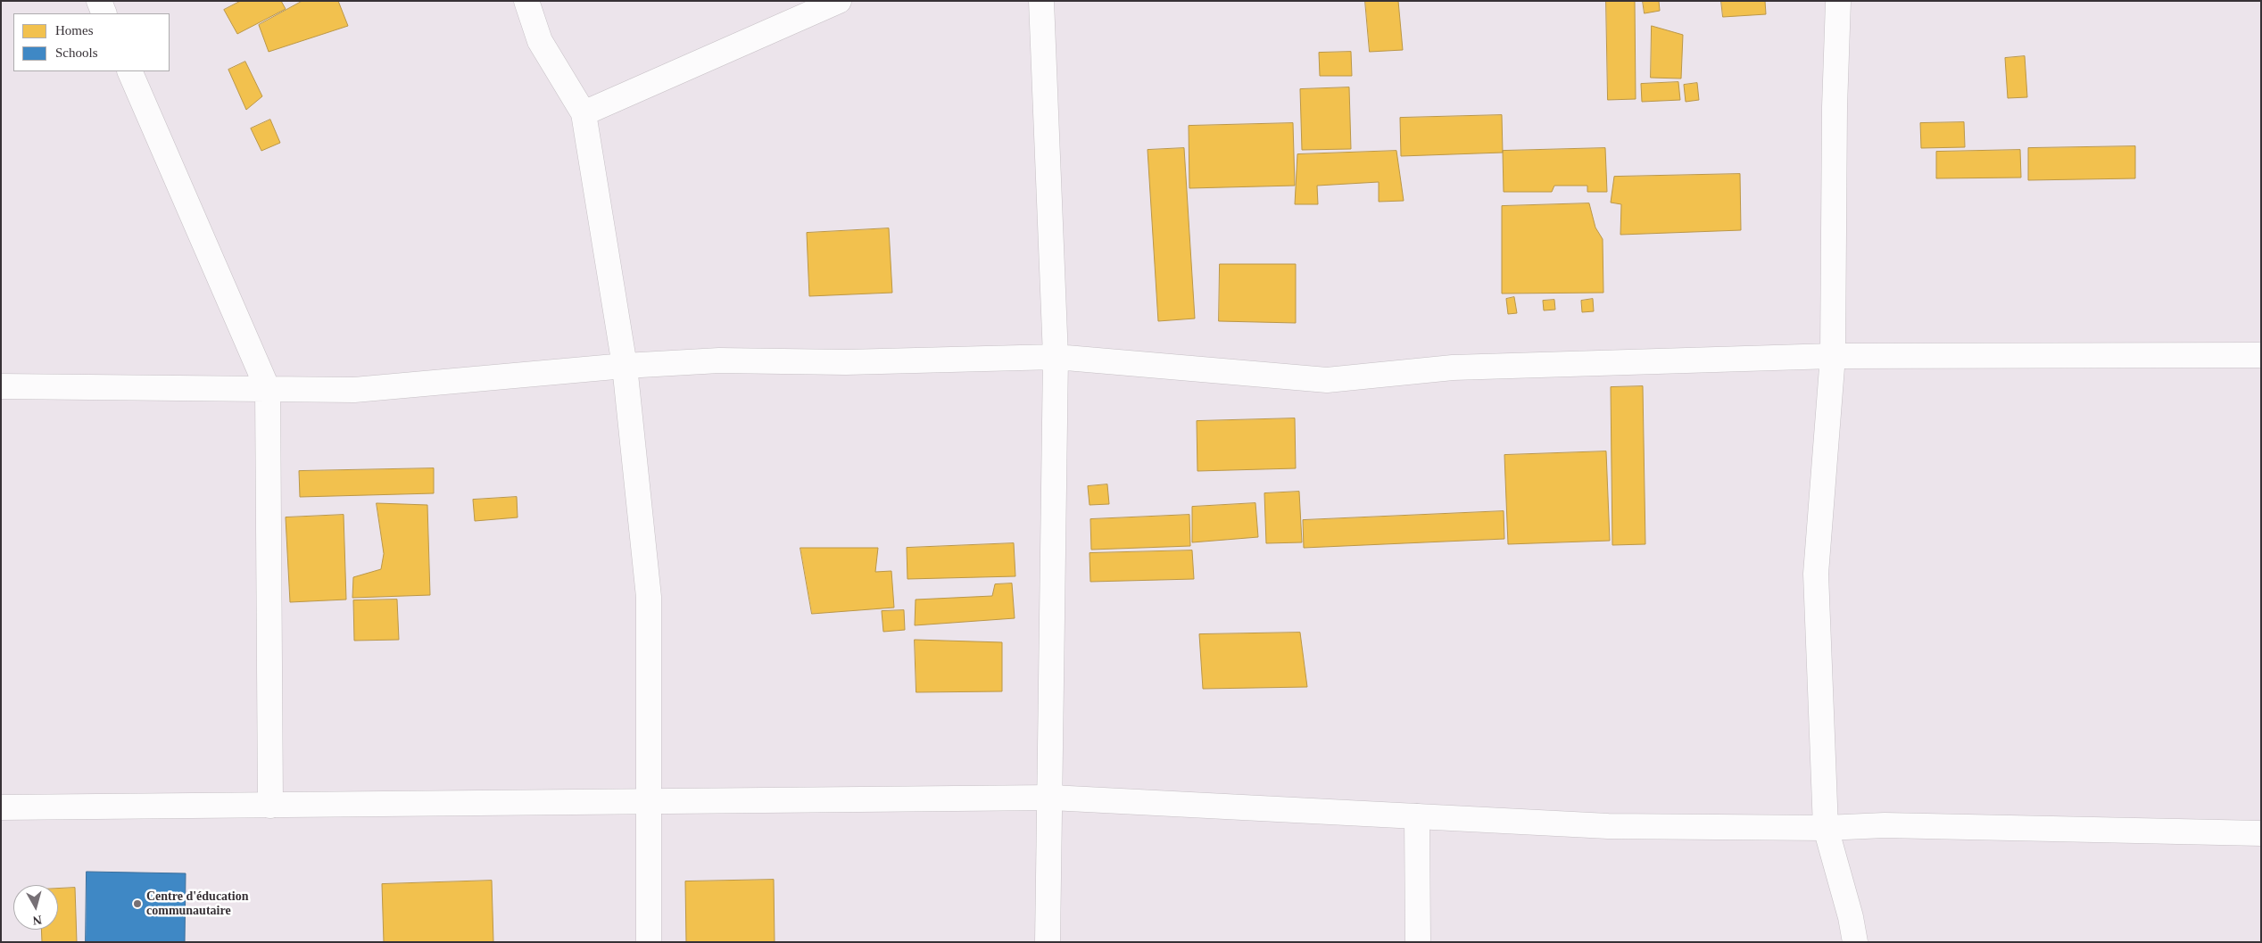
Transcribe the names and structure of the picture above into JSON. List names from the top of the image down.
{
  "places": ["Centre d'éducation communautaire"],
  "legend": ["Homes", "Schools"],
  "north": "bottom"
}
